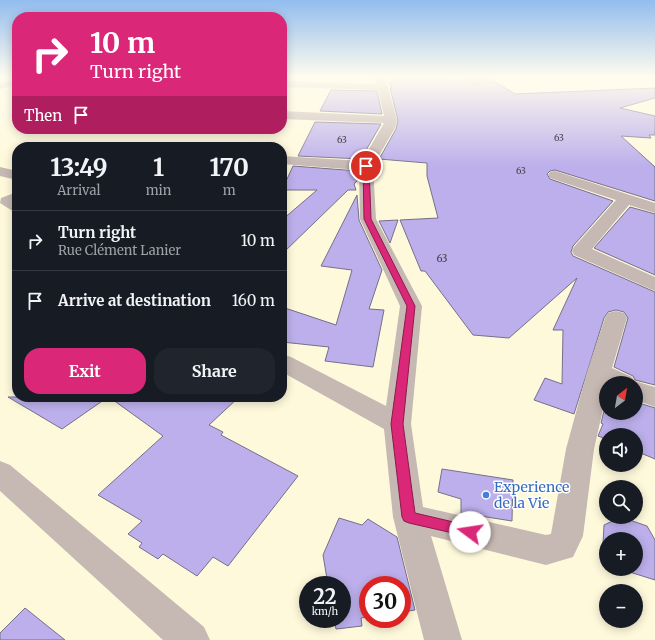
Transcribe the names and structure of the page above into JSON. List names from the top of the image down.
{
  "places": ["Experience de la Vie"],
  "house_numbers": [
    "63",
    "63",
    "63",
    "63"
  ],
  "north": "top right",
  "page": {
    "turn": ["10 m", "Turn right"],
    "then": "Then",
    "eta": [
      "13:49",
      "Arrival",
      "1",
      "min",
      "170",
      "m"
    ],
    "list": [
      {
        "name": "Turn right",
        "note": "Rue Clément Lanier",
        "value": "10 m"
      },
      {
        "name": "Arrive at destination",
        "value": "160 m"
      }
    ],
    "buttons": ["Exit", "Share"],
    "map_buttons": ["+", "−"],
    "speed": "22 km/h",
    "limit": "30"
  }
}
